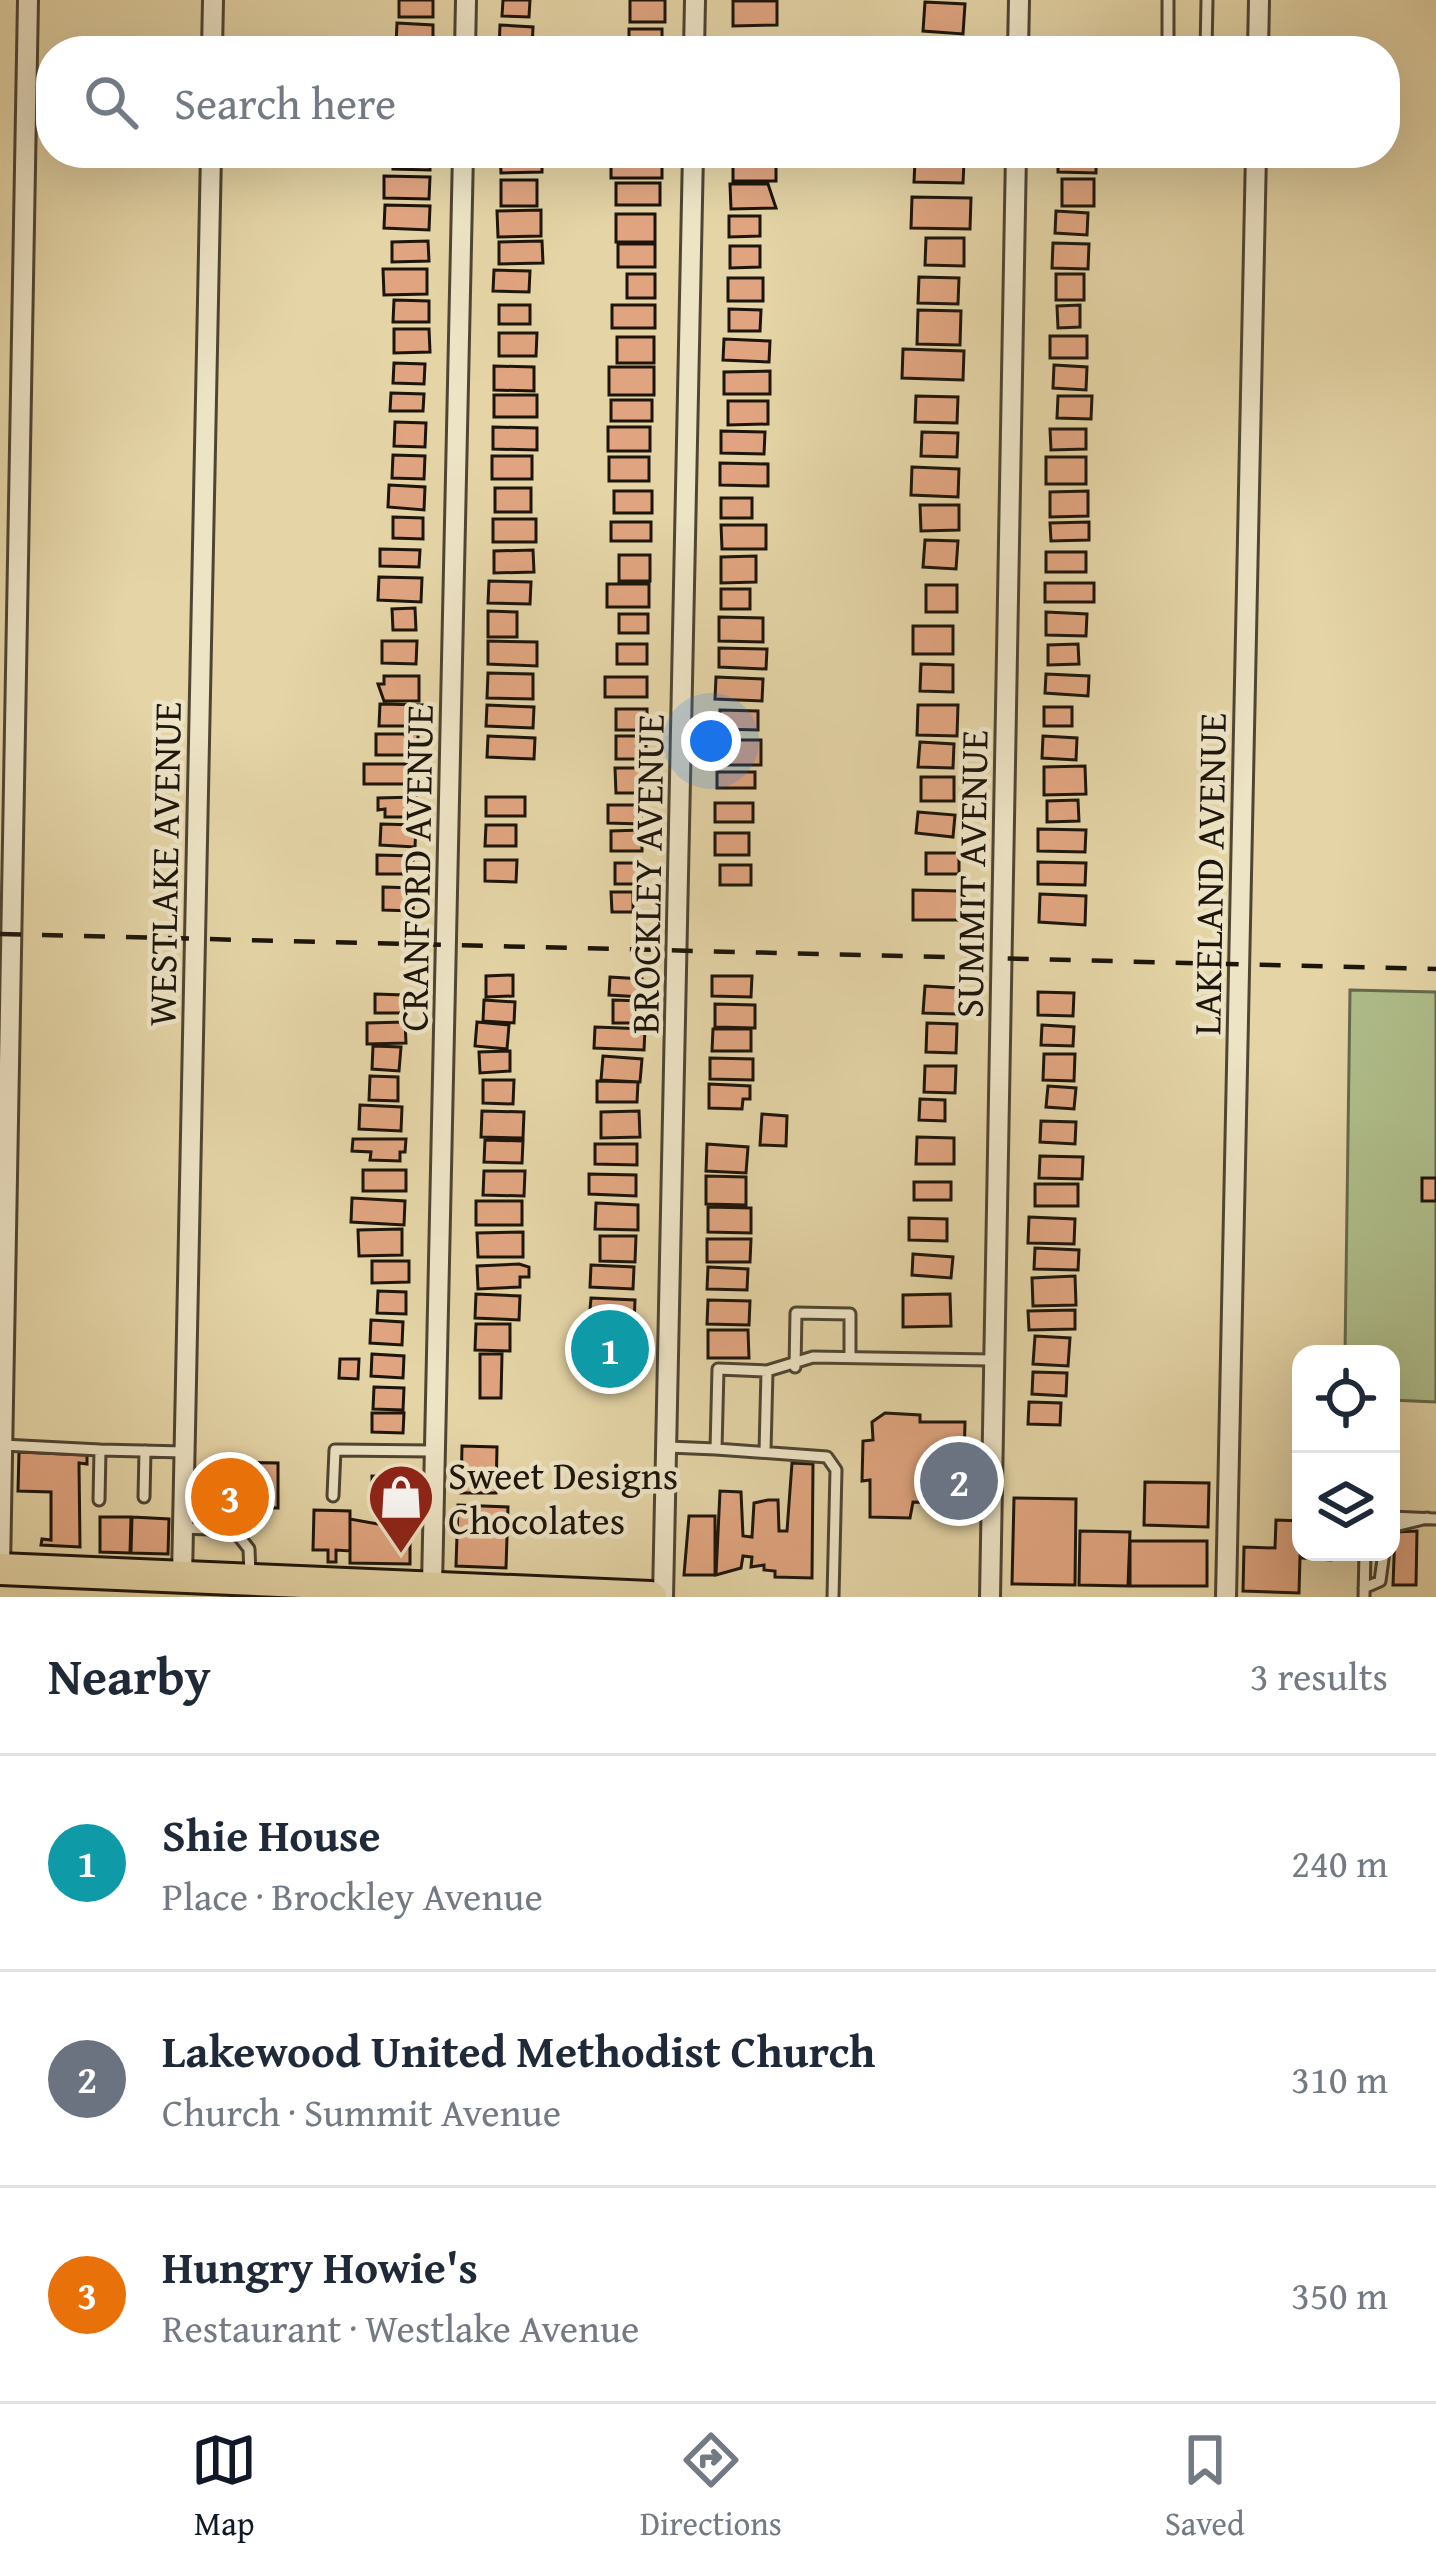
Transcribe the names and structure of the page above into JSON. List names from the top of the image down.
{
  "streets": {
    "street": [
      "WESTLAKE AVENUE",
      "CRANFORD AVENUE",
      "BROCKLEY AVENUE",
      "SUMMIT AVENUE",
      "LAKELAND AVENUE"
    ]
  },
  "places": {
    "shop": ["Sweet Designs Chocolates"]
  },
  "page": {
    "search": "Search here",
    "pins": ["1", "2", "3"],
    "heading": ["Nearby", "3 results"],
    "list": [
      {
        "mark": "1",
        "name": "Shie House",
        "note": "Place · Brockley Avenue",
        "value": "240 m"
      },
      {
        "mark": "2",
        "name": "Lakewood United Methodist Church",
        "note": "Church · Summit Avenue",
        "value": "310 m"
      },
      {
        "mark": "3",
        "name": "Hungry Howie's",
        "note": "Restaurant · Westlake Avenue",
        "value": "350 m"
      }
    ],
    "nav": ["Map", "Directions", "Saved"]
  }
}
